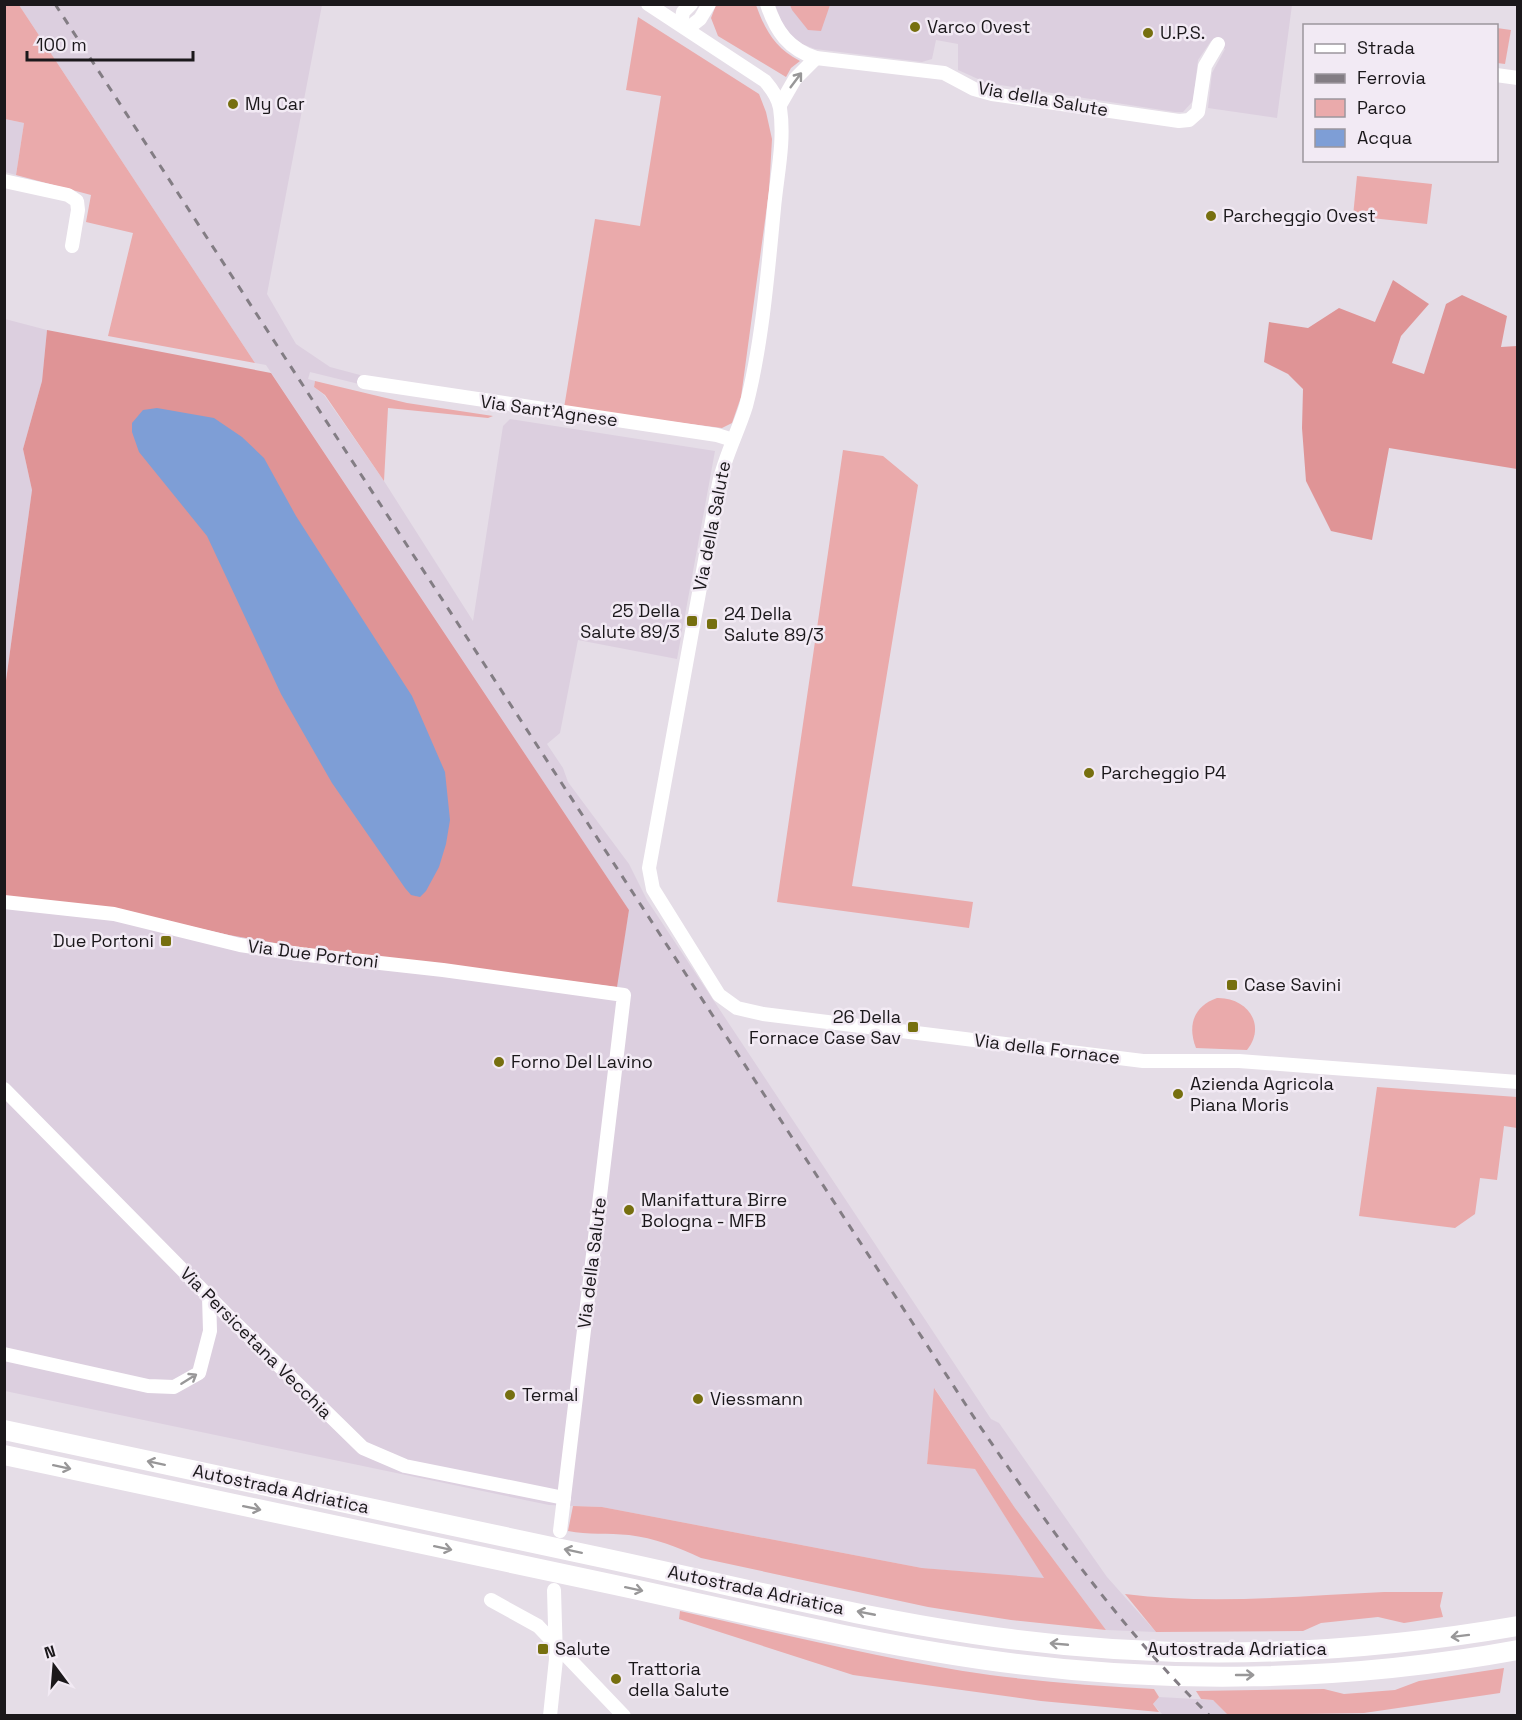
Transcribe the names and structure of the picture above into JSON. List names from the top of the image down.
{
  "streets": {
    "highway": ["Autostrada Adriatica"],
    "street": [
      "Via della Salute",
      "Via Sant'Agnese",
      "Via Due Portoni",
      "Via della Fornace",
      "Via Persicetana Vecchia"
    ]
  },
  "crossings": [
    ["Via della Salute", "Via Sant'Agnese"],
    ["Via della Salute", "Via Due Portoni"],
    ["Via della Salute", "Via della Fornace"],
    ["Via della Salute", "Via Persicetana Vecchia"]
  ],
  "places": {
    "other": [
      "Varco Ovest",
      "U.P.S.",
      "My Car",
      "Parcheggio Ovest",
      "Parcheggio P4",
      "Forno Del Lavino",
      "Azienda Agricola Piana Moris",
      "Manifattura Birre Bologna - MFB",
      "Termal",
      "Viessmann",
      "Trattoria della Salute"
    ],
    "transit": [
      "25 Della Salute 89/3",
      "24 Della Salute 89/3",
      "Due Portoni",
      "Case Savini",
      "26 Della Fornace Case Sav",
      "Salute"
    ]
  },
  "legend": [
    "Strada",
    "Ferrovia",
    "Parco",
    "Acqua"
  ],
  "scale_bar": "100 m",
  "north": "top"
}
